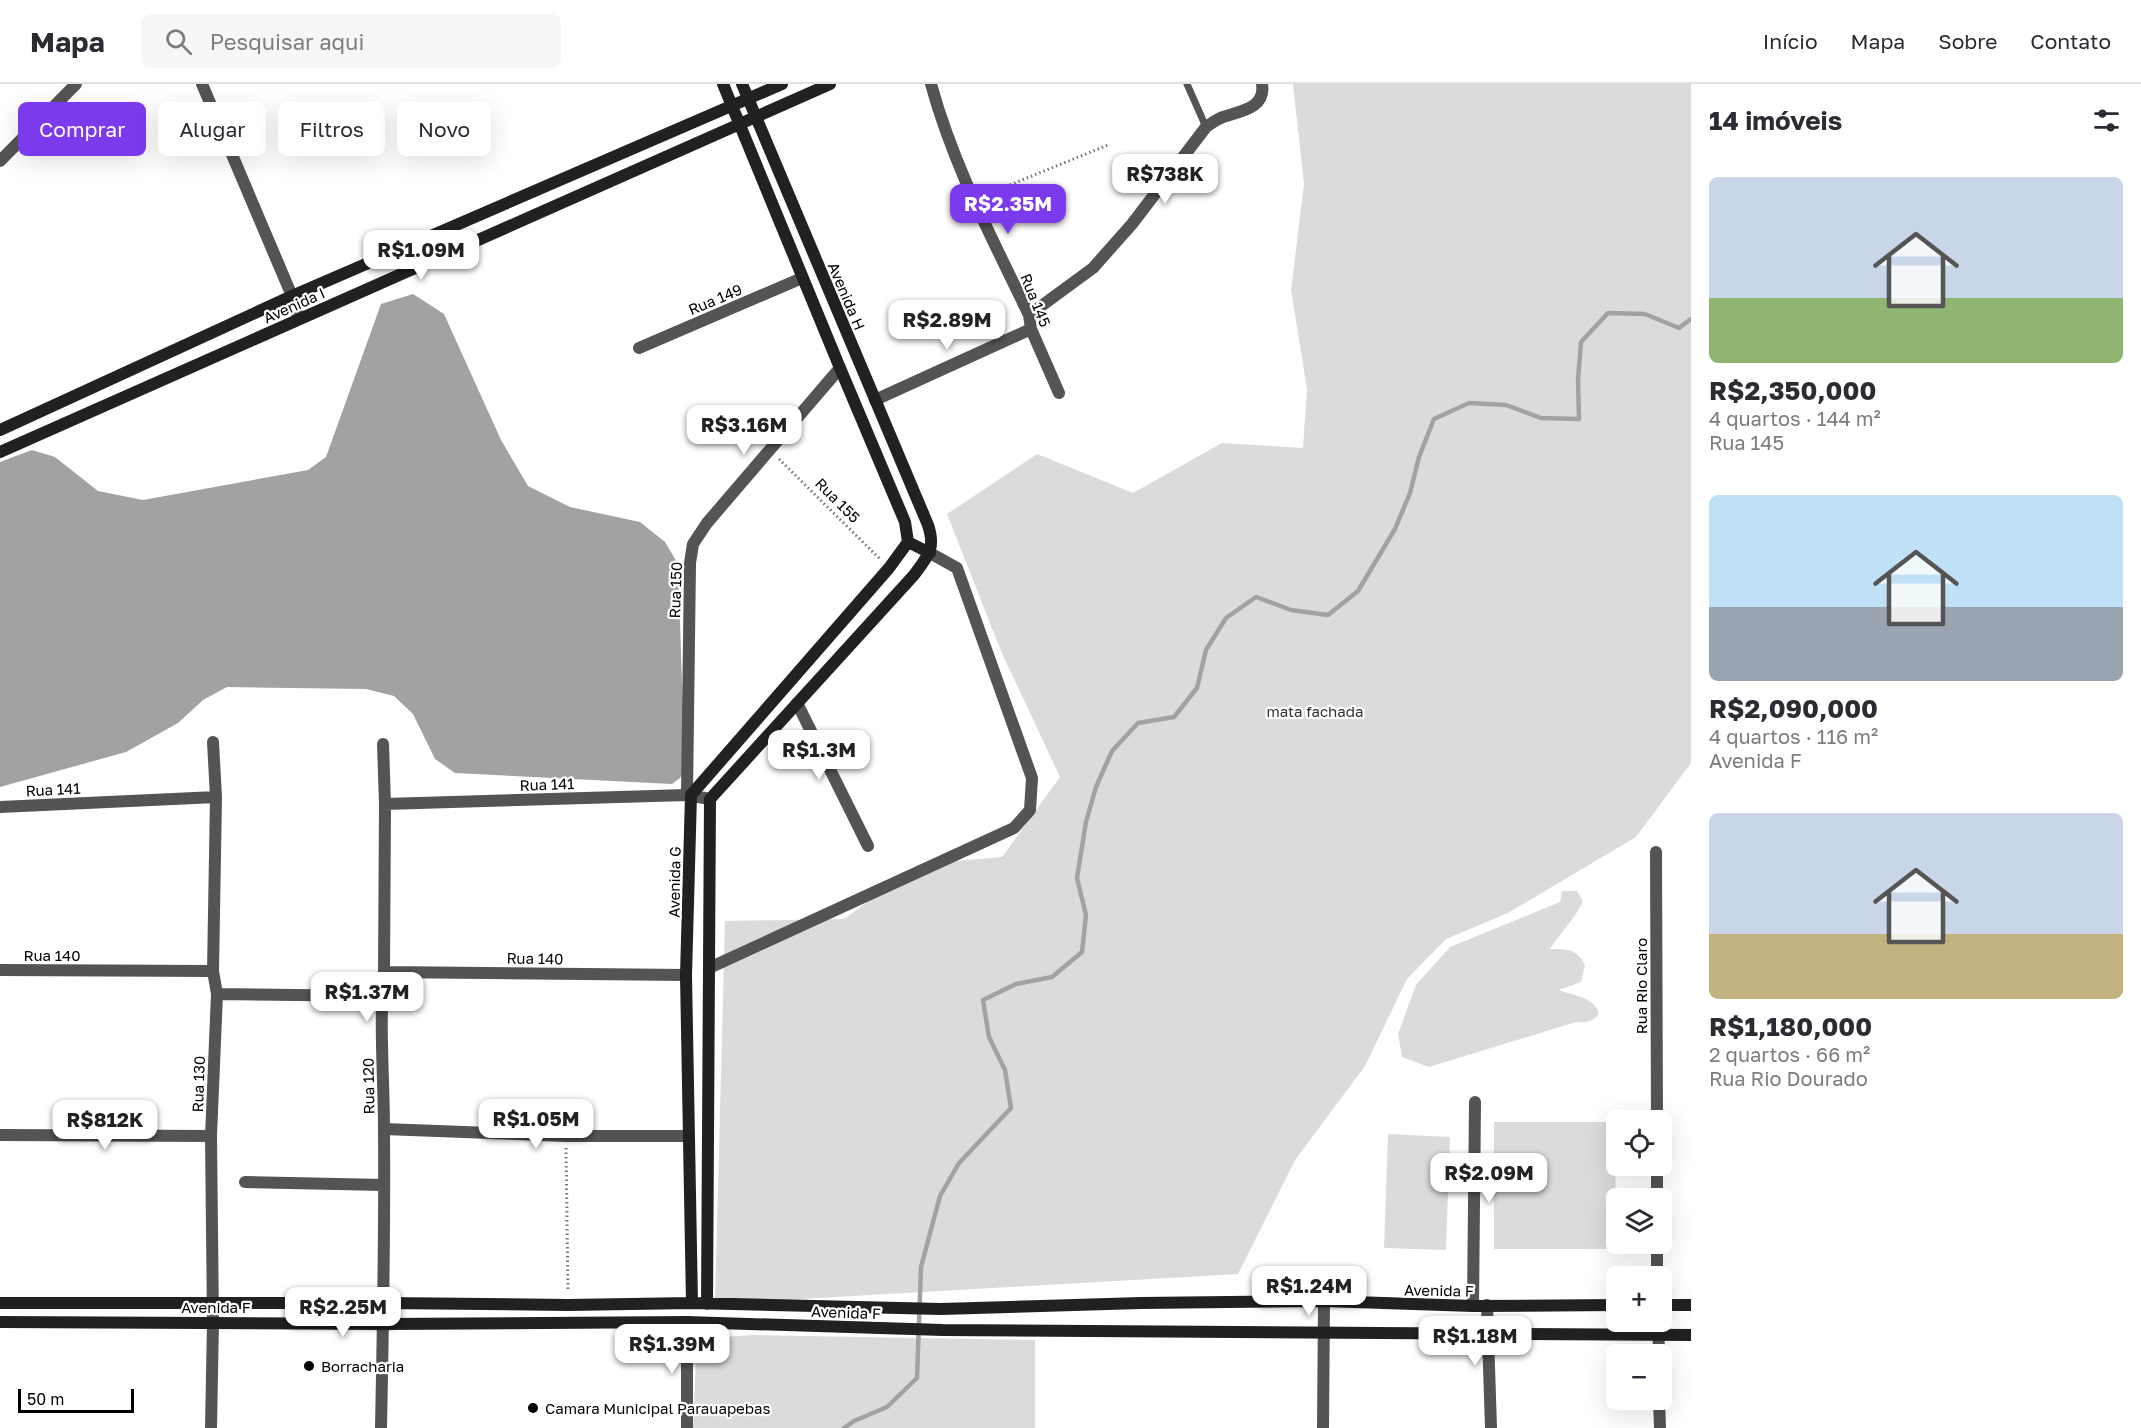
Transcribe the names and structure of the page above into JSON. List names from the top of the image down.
{
  "streets": {
    "street": [
      "Avenida H",
      "Rua 149",
      "Rua 145",
      "Avenida I",
      "Rua 150",
      "Rua 141",
      "Avenida G",
      "Rua 140",
      "Rua Rio Claro",
      "Rua 130",
      "Rua 120",
      "Avenida F"
    ],
    "path": ["Rua 155"]
  },
  "crossings": [
    ["Avenida H", "Avenida I"],
    ["Rua 155", "Rua 150"],
    ["Rua 150", "Rua 141"],
    ["Rua 150", "Avenida G"],
    ["Rua 141", "Avenida G"],
    ["Rua 141", "Rua 130"],
    ["Rua 141", "Rua 120"],
    ["Avenida G", "Rua 140"],
    ["Avenida G", "Avenida F"],
    ["Rua 140", "Rua 130"],
    ["Rua 140", "Rua 120"],
    ["Rua 130", "Avenida F"],
    ["Rua 120", "Avenida F"]
  ],
  "parks": ["mata fachada"],
  "places": ["Borracharia", "Camara Municipal Parauapebas"],
  "scale_bar": "50 m",
  "page": {
    "header": "Mapa",
    "search": "Pesquisar aqui",
    "nav": [
      "Início",
      "Mapa",
      "Sobre",
      "Contato"
    ],
    "heading": "14 imóveis",
    "chip": [
      "Comprar",
      "Alugar",
      "Filtros",
      "Novo"
    ],
    "price": [
      "R$738K",
      "R$2.35M",
      "R$1.09M",
      "R$2.89M",
      "R$3.16M",
      "R$1.3M",
      "R$1.37M",
      "R$1.05M",
      "R$812K",
      "R$2.09M",
      "R$1.24M",
      "R$2.25M",
      "R$1.18M",
      "R$1.39M"
    ],
    "list": [
      {
        "name": "R$2,350,000",
        "note": "4 quartos · 144 m² · Rua 145"
      },
      {
        "name": "R$2,090,000",
        "note": "4 quartos · 116 m² · Avenida F"
      },
      {
        "name": "R$1,180,000",
        "note": "2 quartos · 66 m² · Rua Rio Dourado"
      }
    ],
    "map_buttons": ["+", "−"],
    "scale": "50 m"
  }
}
